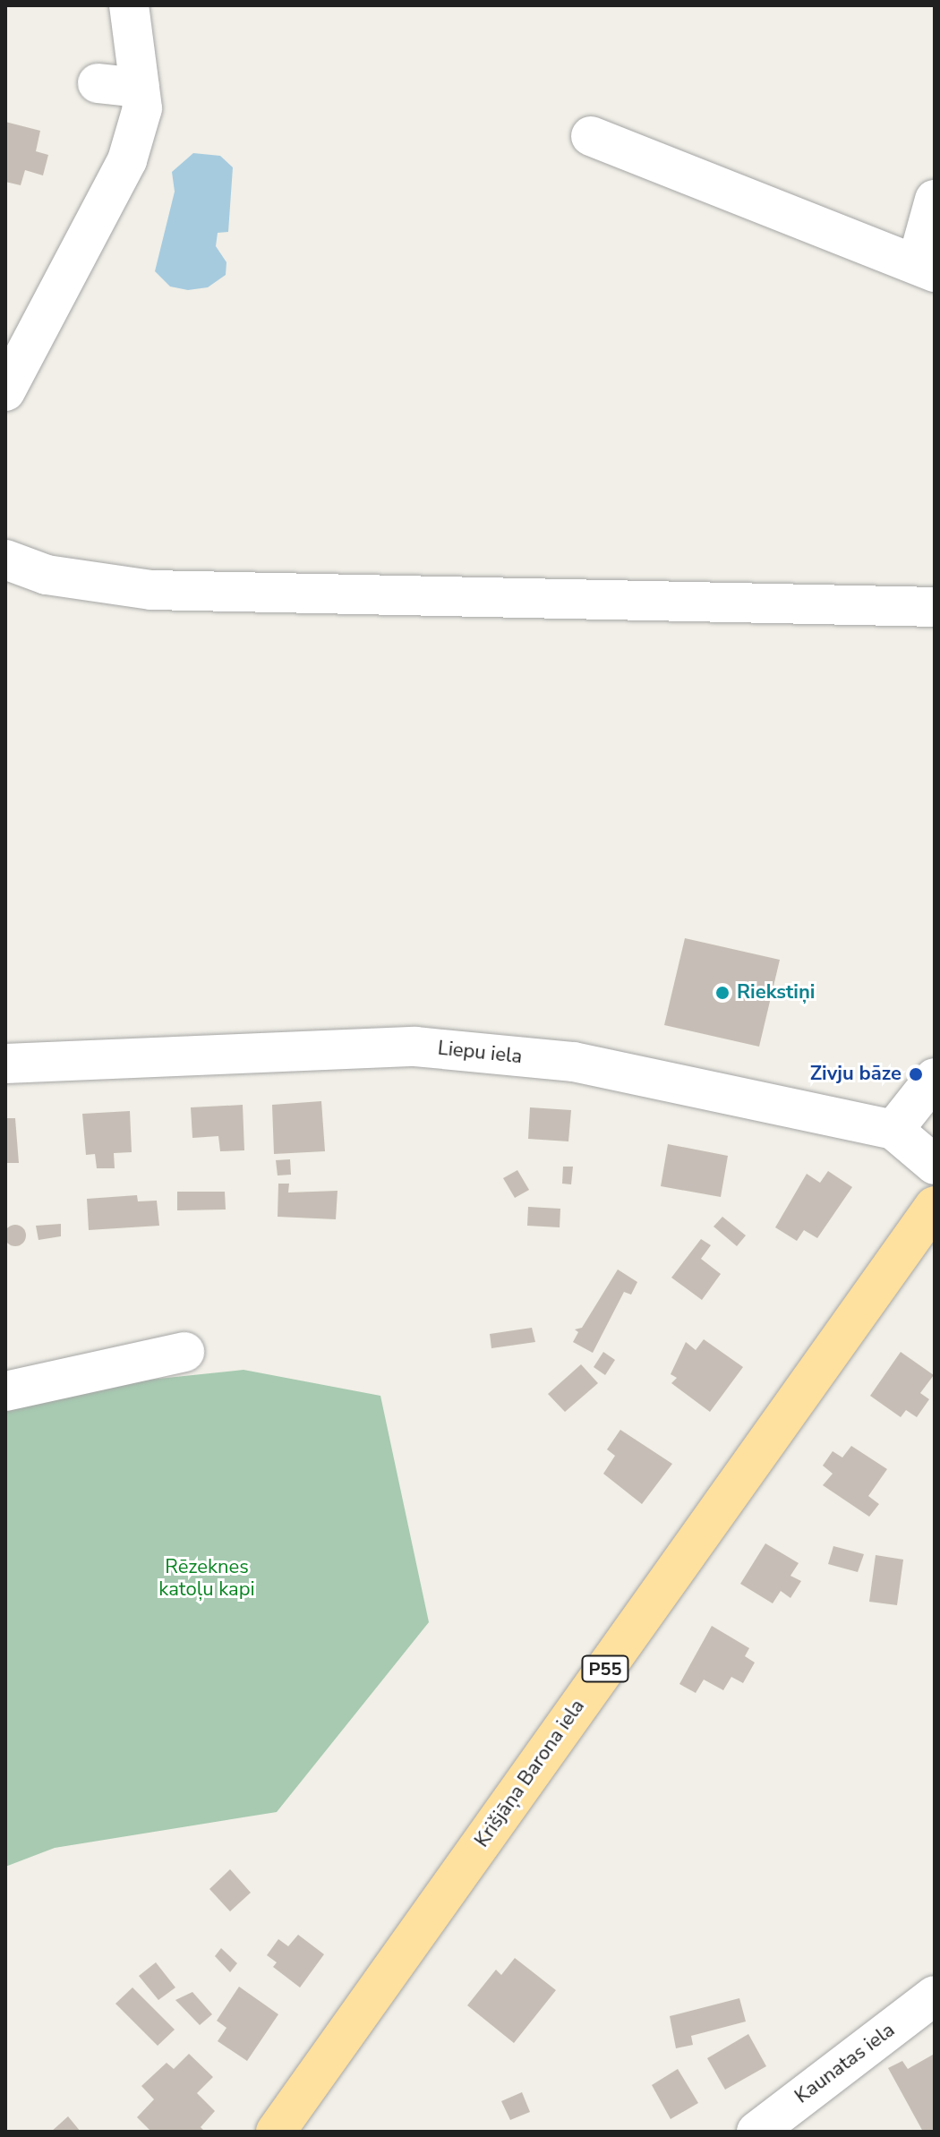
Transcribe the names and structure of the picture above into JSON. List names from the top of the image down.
{
  "streets": {
    "main road": ["P55", "Krišjāņa Barona iela"],
    "street": ["Liepu iela", "Kaunatas iela"]
  },
  "parks": ["Rēzeknes katoļu kapi"],
  "places": ["Riekstiņi", "Zivju bāze"]
}
